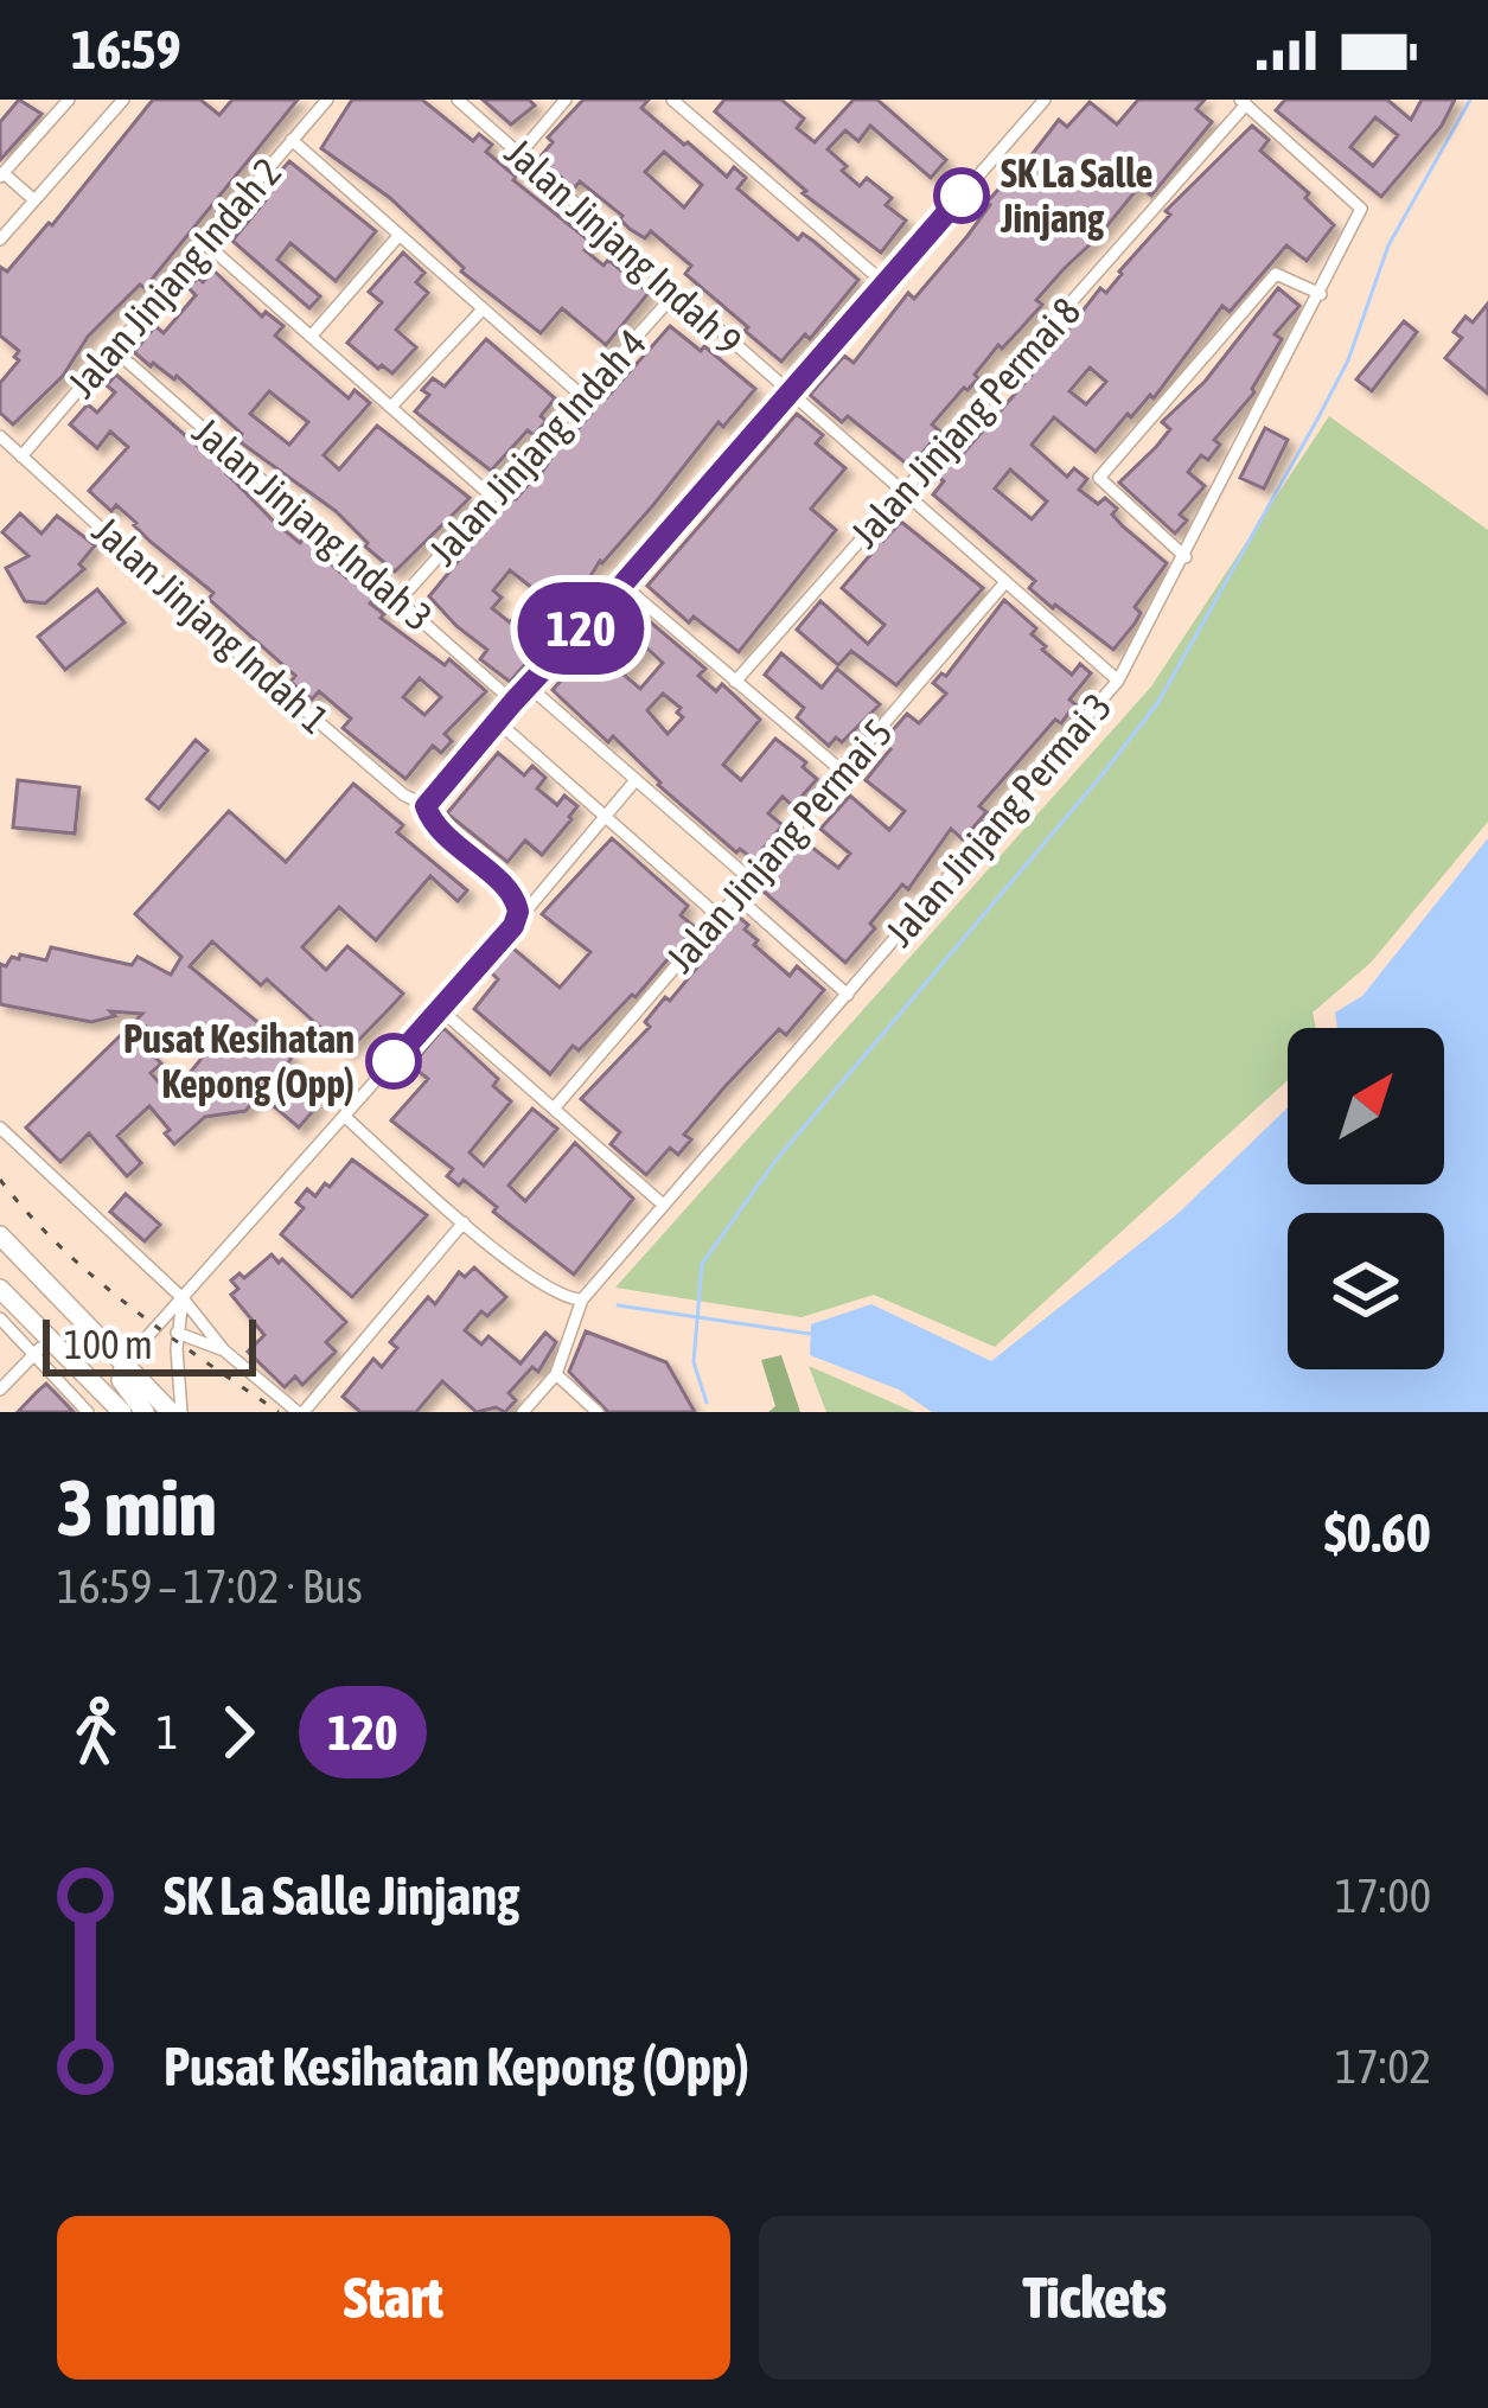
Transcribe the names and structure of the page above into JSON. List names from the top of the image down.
{
  "streets": {
    "street": [
      "Jalan Jinjang Indah 9",
      "Jalan Jinjang Indah 2",
      "Jalan Jinjang Permai 8",
      "Jalan Jinjang Indah 4",
      "Jalan Jinjang Indah 3",
      "Jalan Jinjang Indah 1",
      "Jalan Jinjang Permai 3",
      "Jalan Jinjang Permai 5"
    ]
  },
  "crossings": [
    ["Jalan Jinjang Indah 9", "Jalan Jinjang Permai 8"],
    ["Jalan Jinjang Indah 9", "Jalan Jinjang Indah 4"],
    ["Jalan Jinjang Indah 9", "Jalan Jinjang Permai 3"],
    ["Jalan Jinjang Indah 9", "Jalan Jinjang Permai 5"],
    ["Jalan Jinjang Indah 2", "Jalan Jinjang Indah 3"],
    ["Jalan Jinjang Indah 2", "Jalan Jinjang Indah 1"],
    ["Jalan Jinjang Permai 8", "Jalan Jinjang Permai 3"],
    ["Jalan Jinjang Indah 4", "Jalan Jinjang Indah 3"]
  ],
  "places": ["SK La Salle Jinjang", "Pusat Kesihatan Kepong (Opp)"],
  "lines": ["bus line 120"],
  "scale_bar": "100 m",
  "north": "top right",
  "page": {
    "status": "16:59",
    "on_map": "120",
    "scale": "100 m",
    "heading": ["3 min", "16:59 – 17:02 · Bus", "$0.60"],
    "legs": ["1", "120"],
    "list": [
      {
        "name": "SK La Salle Jinjang",
        "value": "17:00"
      },
      {
        "name": "Pusat Kesihatan Kepong (Opp)",
        "value": "17:02"
      }
    ],
    "buttons": ["Start", "Tickets"]
  }
}
